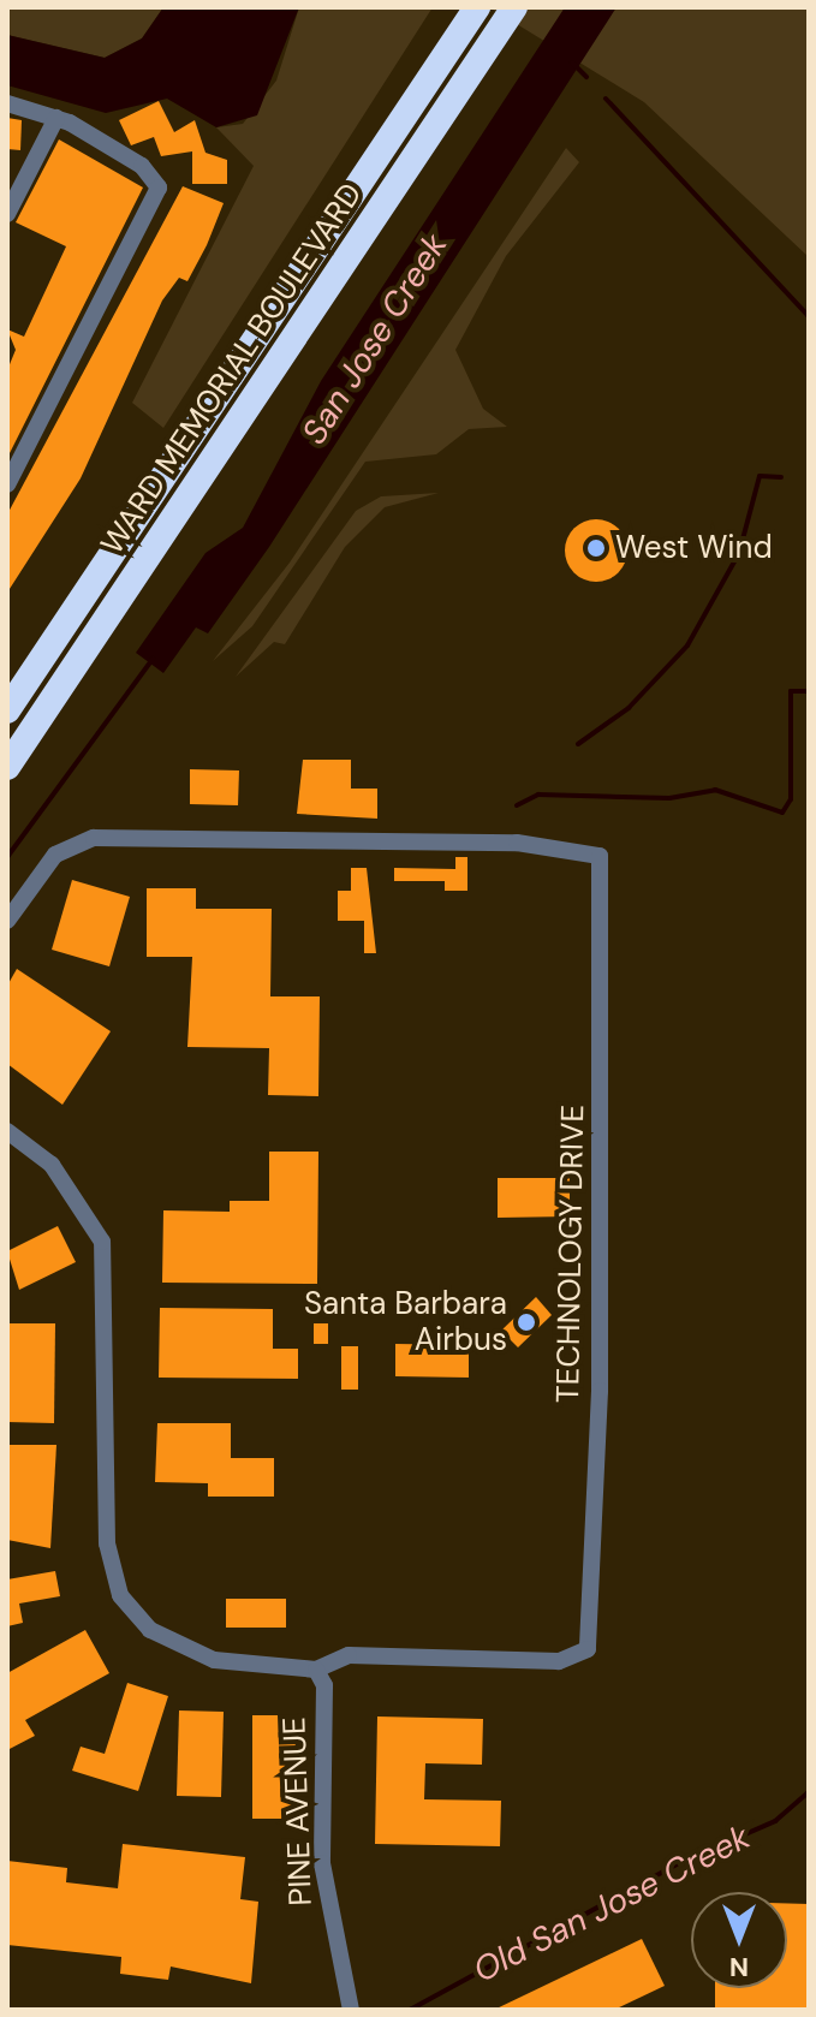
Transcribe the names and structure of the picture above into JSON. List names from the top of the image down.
{
  "streets": {
    "highway": ["WARD MEMORIAL BOULEVARD"],
    "street": ["TECHNOLOGY DRIVE", "PINE AVENUE"]
  },
  "crossings": [
    ["TECHNOLOGY DRIVE", "PINE AVENUE"]
  ],
  "water": ["San Jose Creek", "Old San Jose Creek"],
  "places": ["West Wind", "Santa Barbara Airbus"],
  "north": "bottom"
}
